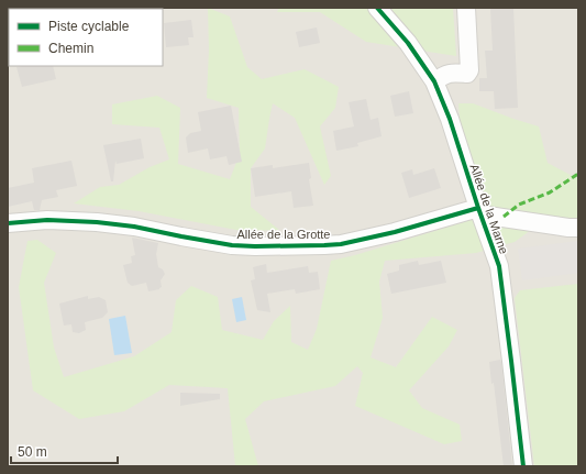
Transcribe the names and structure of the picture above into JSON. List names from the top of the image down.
{
  "streets": {
    "street": ["Allée de la Marne", "Allée de la Grotte"]
  },
  "crossings": [
    ["Allée de la Marne", "Allée de la Grotte"]
  ],
  "legend": ["Piste cyclable", "Chemin"],
  "scale_bar": "50 m"
}
